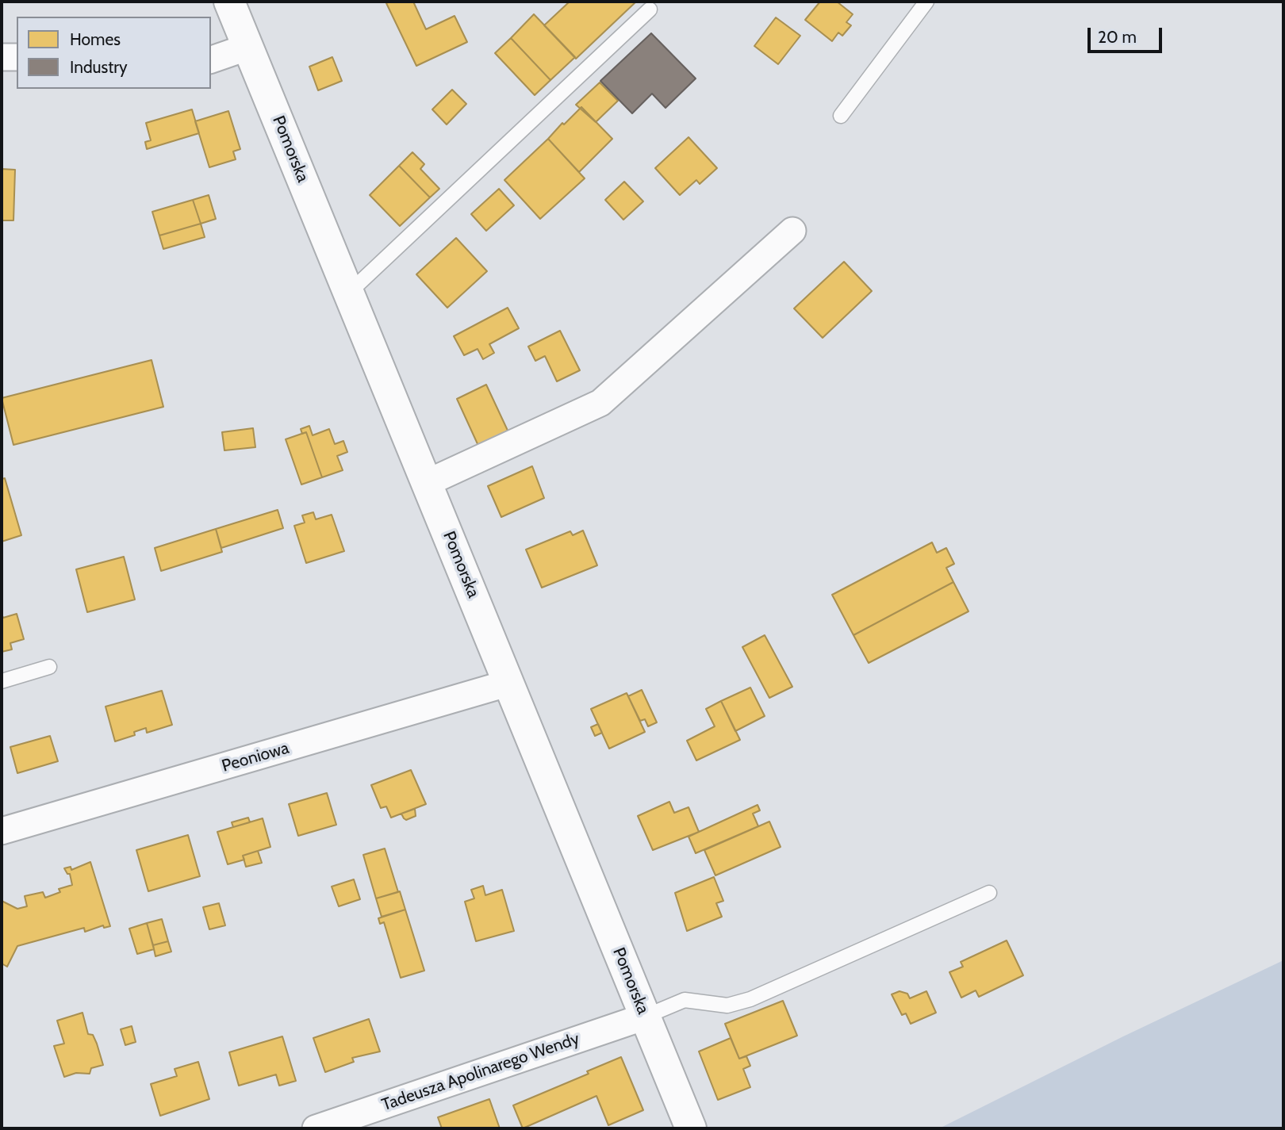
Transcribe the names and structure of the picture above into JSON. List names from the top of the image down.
{
  "streets": {
    "street": ["Pomorska", "Peoniowa", "Tadeusza Apolinarego Wendy"]
  },
  "crossings": [
    ["Pomorska", "Peoniowa"],
    ["Pomorska", "Tadeusza Apolinarego Wendy"]
  ],
  "legend": ["Homes", "Industry"],
  "scale_bar": "20 m"
}
